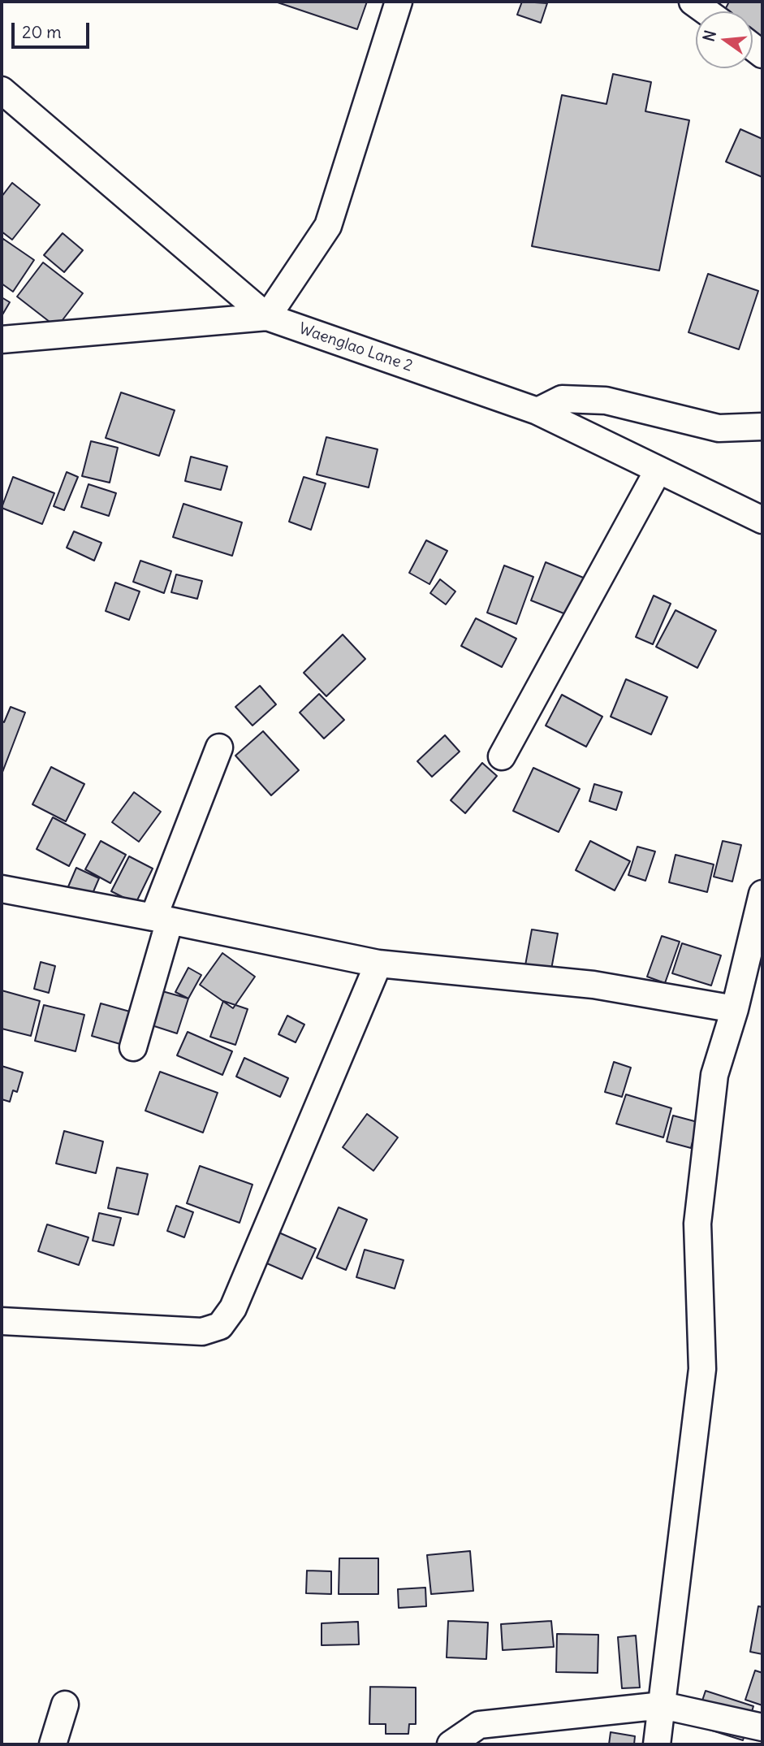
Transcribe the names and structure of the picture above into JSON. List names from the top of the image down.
{
  "streets": {
    "street": ["Waenglao Lane 2"]
  },
  "scale_bar": "20 m",
  "north": "left"
}
